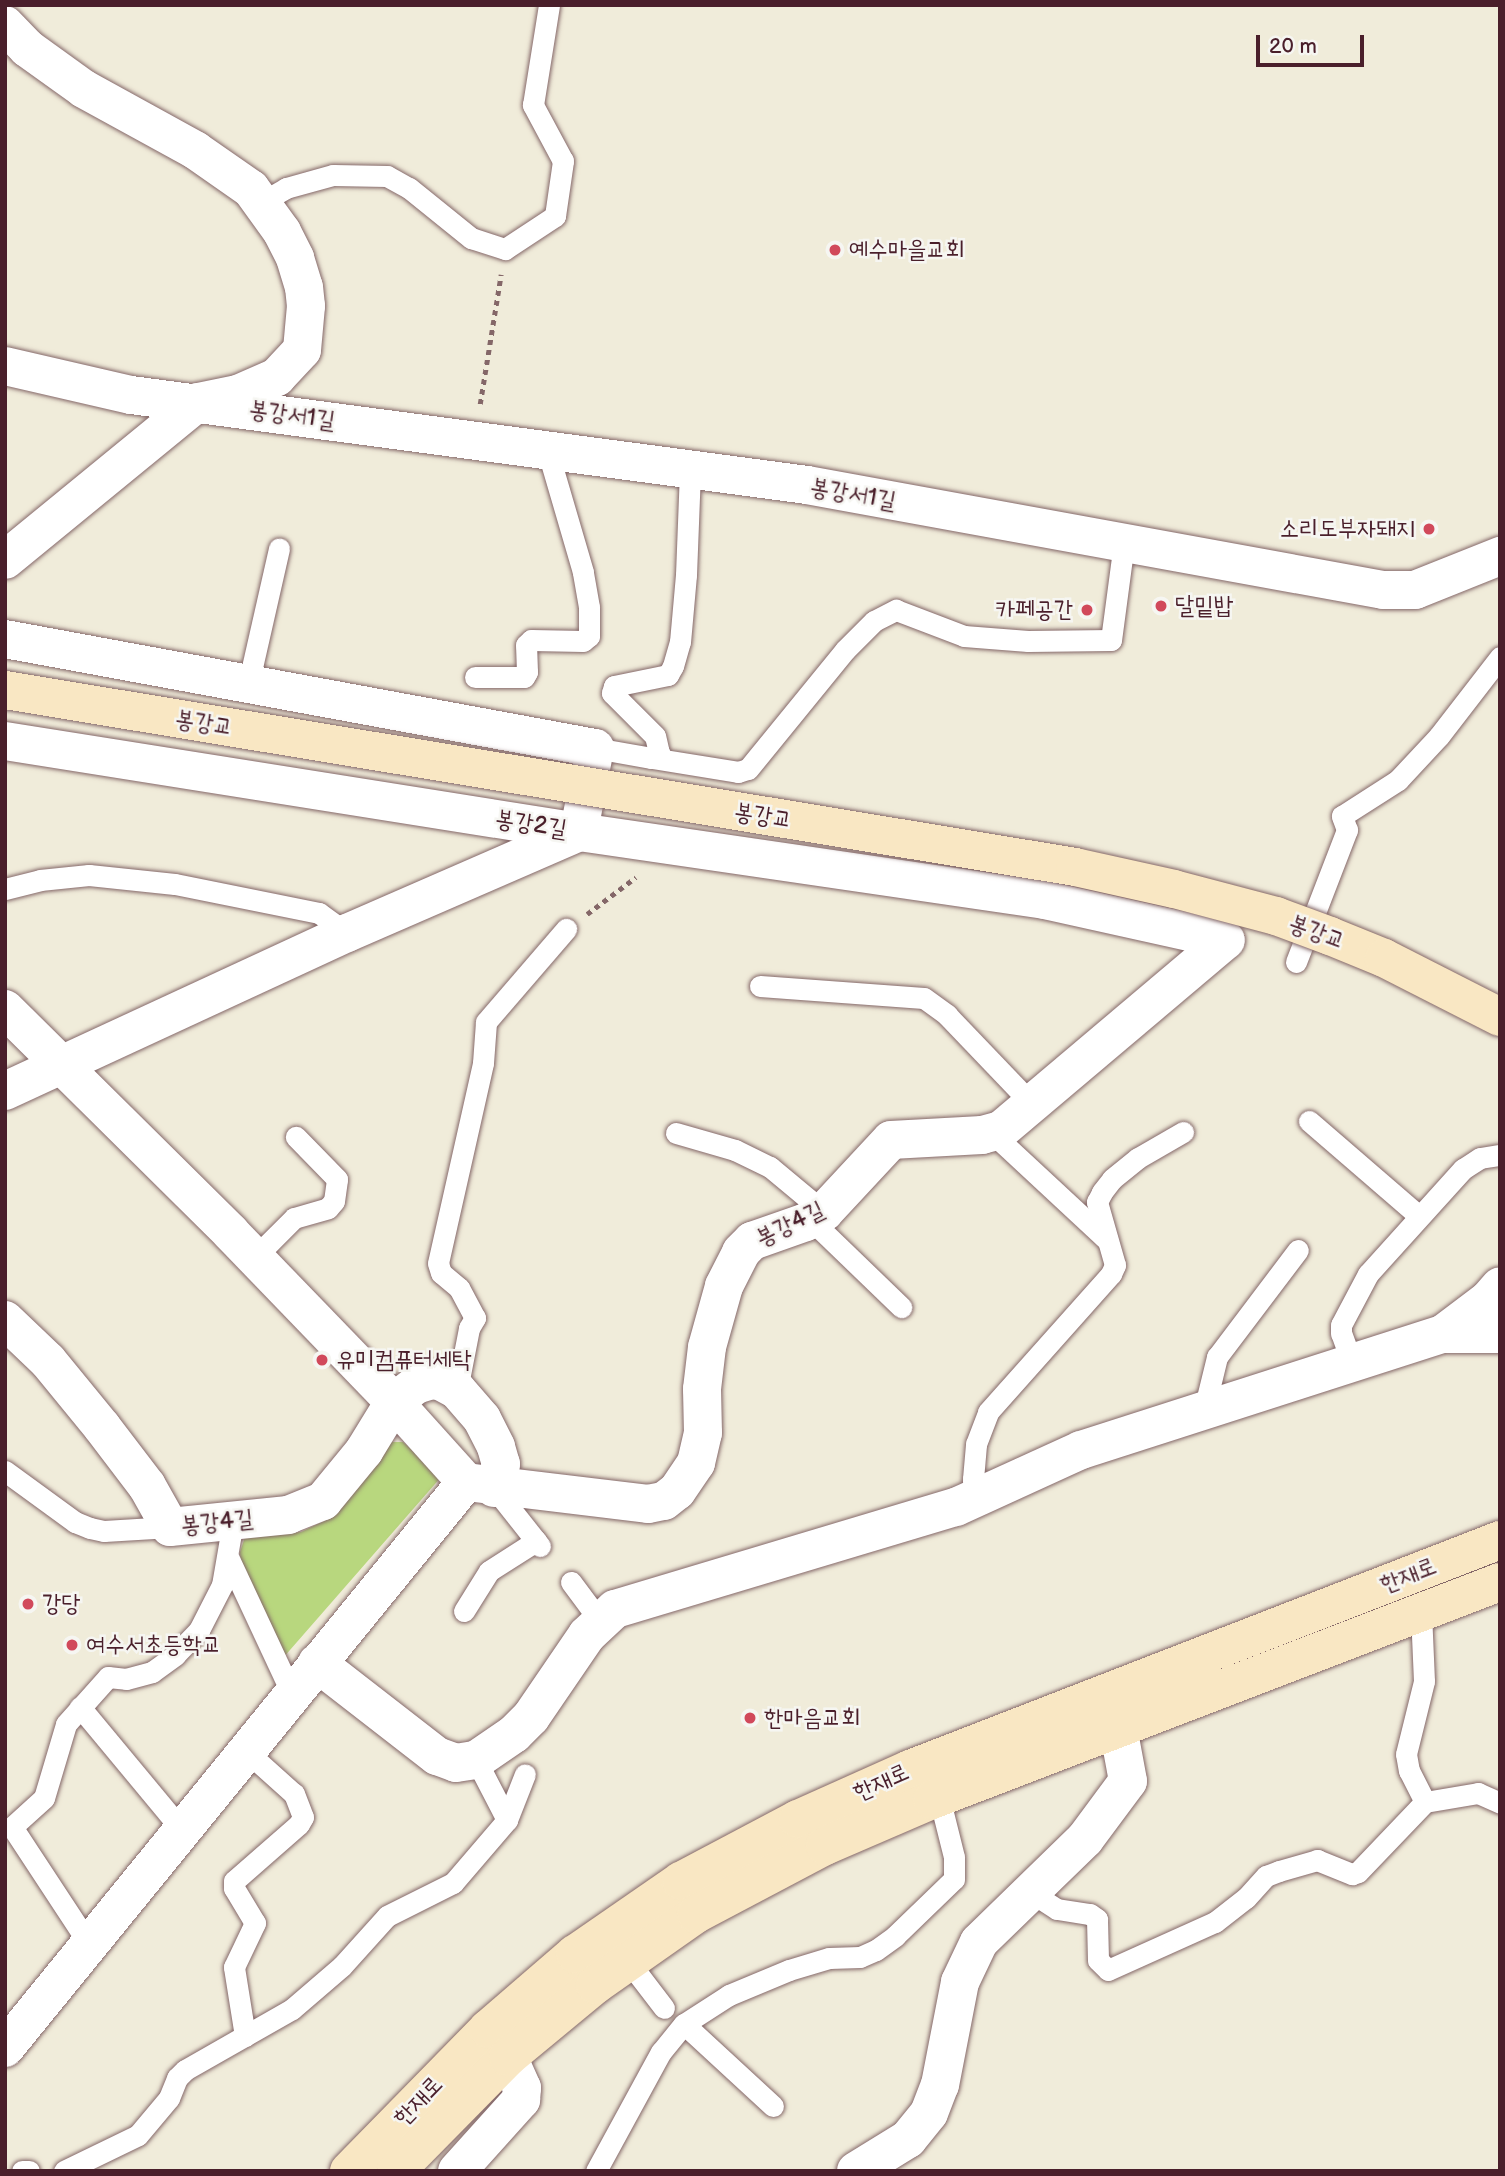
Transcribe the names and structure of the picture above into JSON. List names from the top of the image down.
{
  "streets": {
    "street": [
      "봉강서1길",
      "봉강교",
      "봉강2길",
      "봉강4길",
      "한재로"
    ]
  },
  "places": [
    "예수마을교회",
    "소리도부자돼지",
    "달밑밥",
    "카페공간",
    "유미컴퓨터세탁",
    "강당",
    "여수서초등학교",
    "한마음교회"
  ],
  "scale_bar": "20 m"
}
